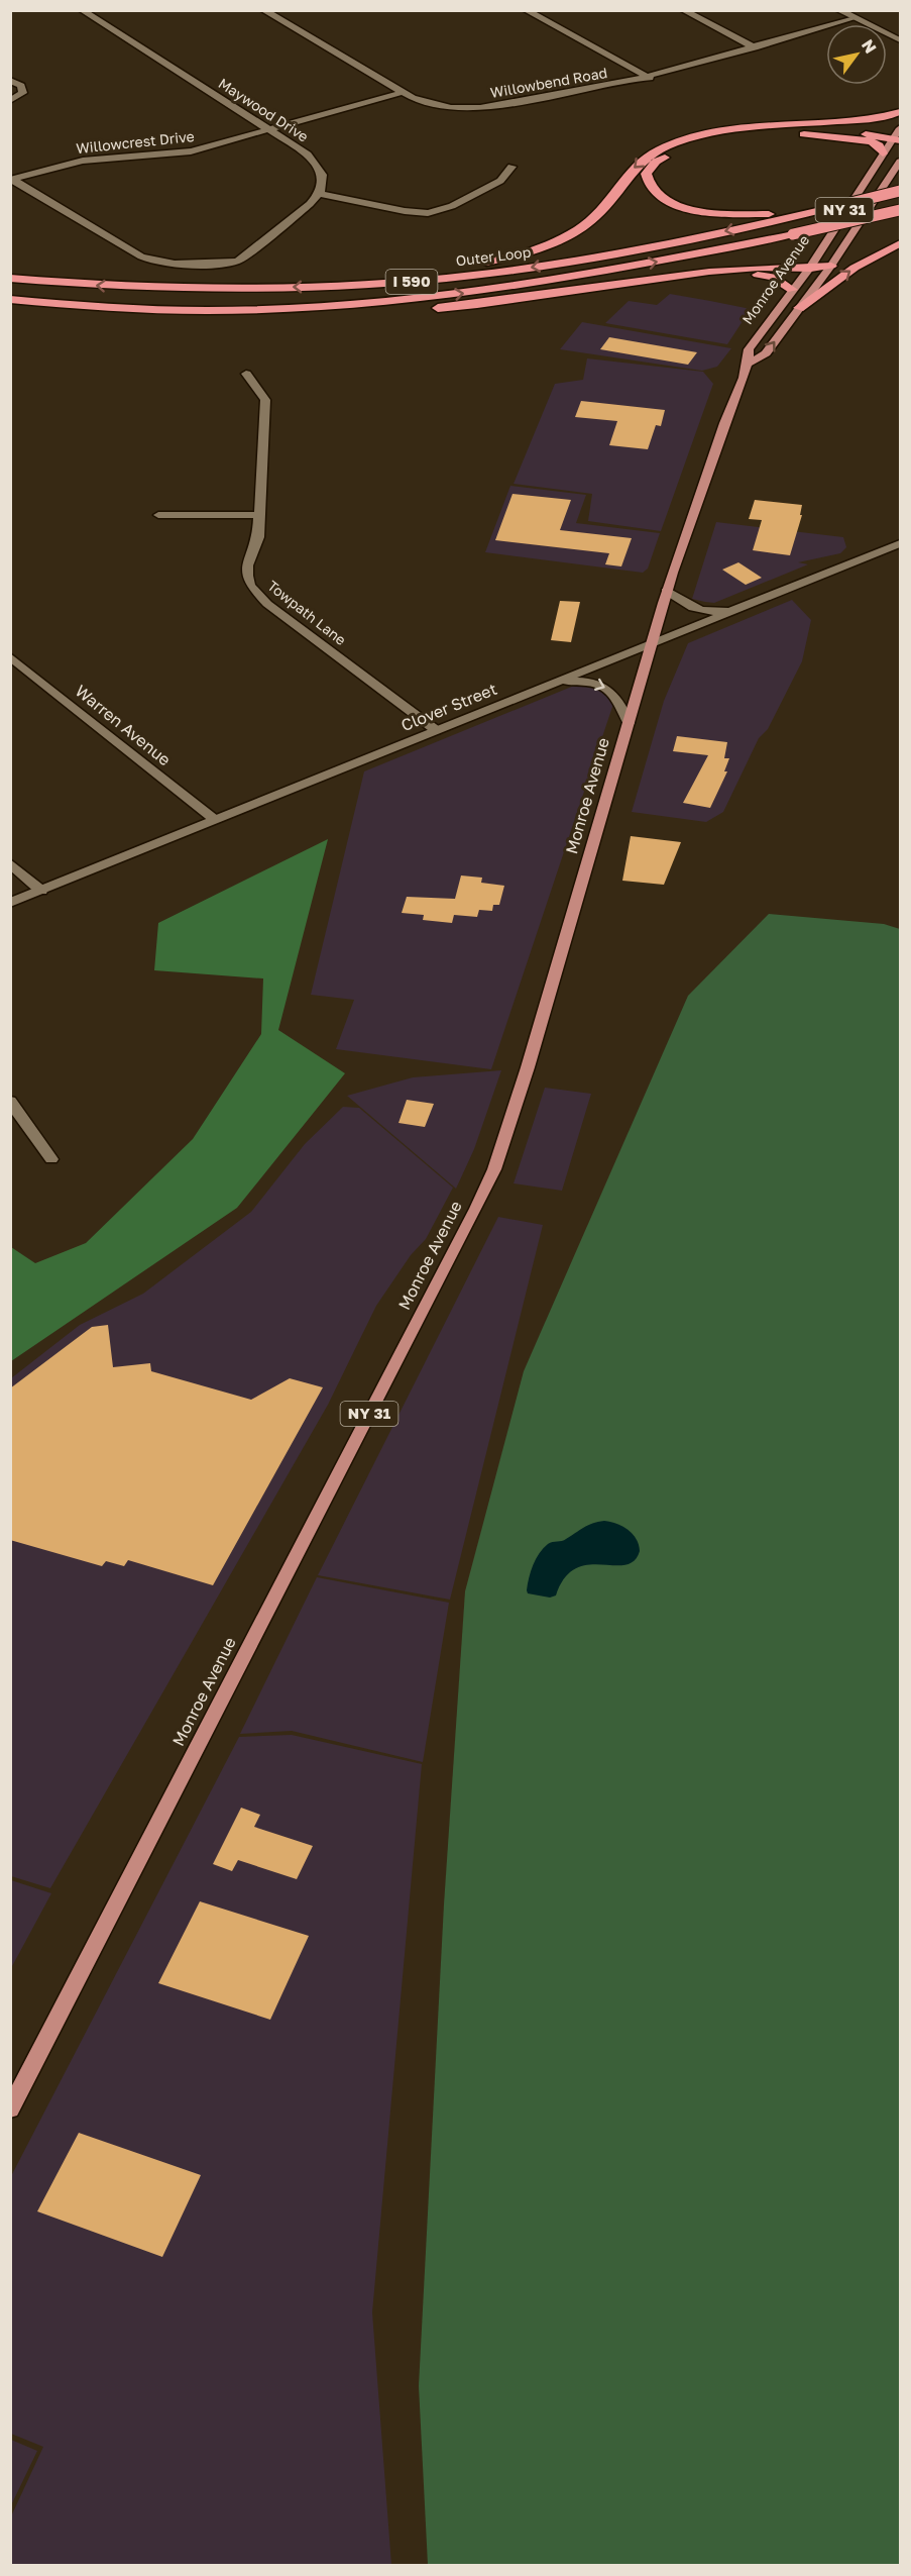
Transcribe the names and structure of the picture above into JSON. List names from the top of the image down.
{
  "streets": {
    "highway": ["Outer Loop", "I 590"],
    "main road": ["NY 31", "Monroe Avenue"],
    "street": [
      "Willowbend Road",
      "Maywood Drive",
      "Willowcrest Drive",
      "Towpath Lane",
      "Clover Street",
      "Warren Avenue"
    ]
  },
  "crossings": [
    ["Willowbend Road", "Willowcrest Drive"],
    ["Maywood Drive", "Willowcrest Drive"],
    ["Monroe Avenue", "Clover Street"],
    ["Towpath Lane", "Clover Street"],
    ["Clover Street", "Warren Avenue"]
  ],
  "north": "top right"
}
